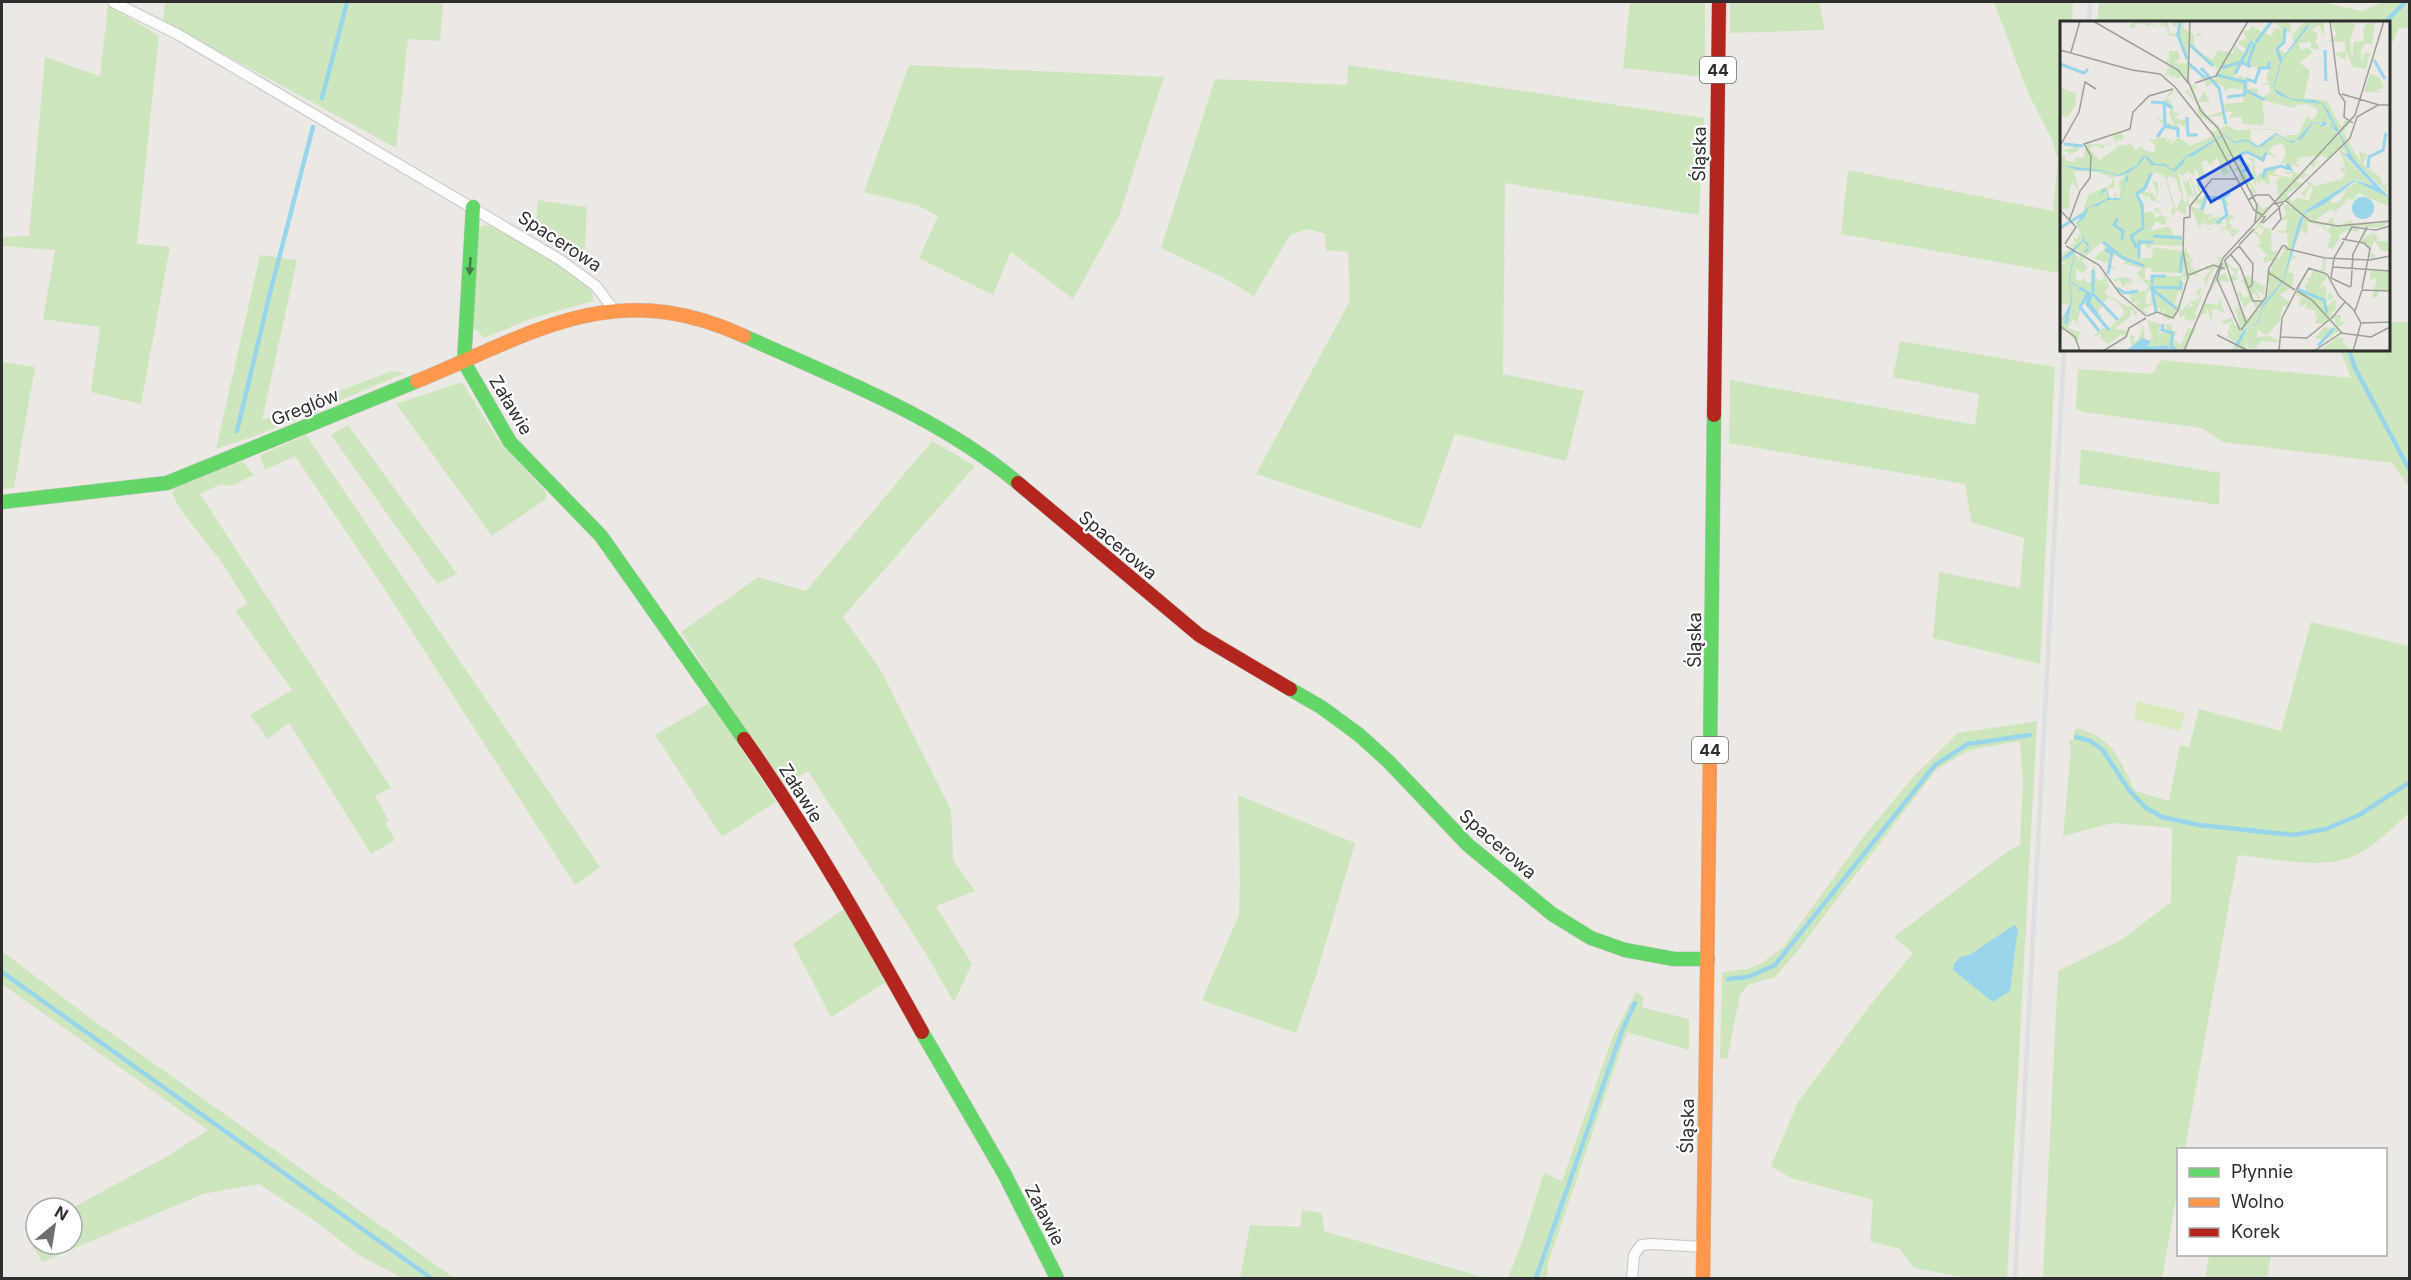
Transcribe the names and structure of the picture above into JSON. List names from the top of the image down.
{
  "streets": {
    "street": [
      "44",
      "Śląska",
      "Spacerowa",
      "Załawie",
      "Greglów"
    ]
  },
  "crossings": [
    ["Śląska", "Spacerowa"],
    ["Spacerowa", "Greglów"],
    ["Załawie", "Greglów"]
  ],
  "legend": ["Płynnie", "Wolno", "Korek"],
  "north": "top right"
}
